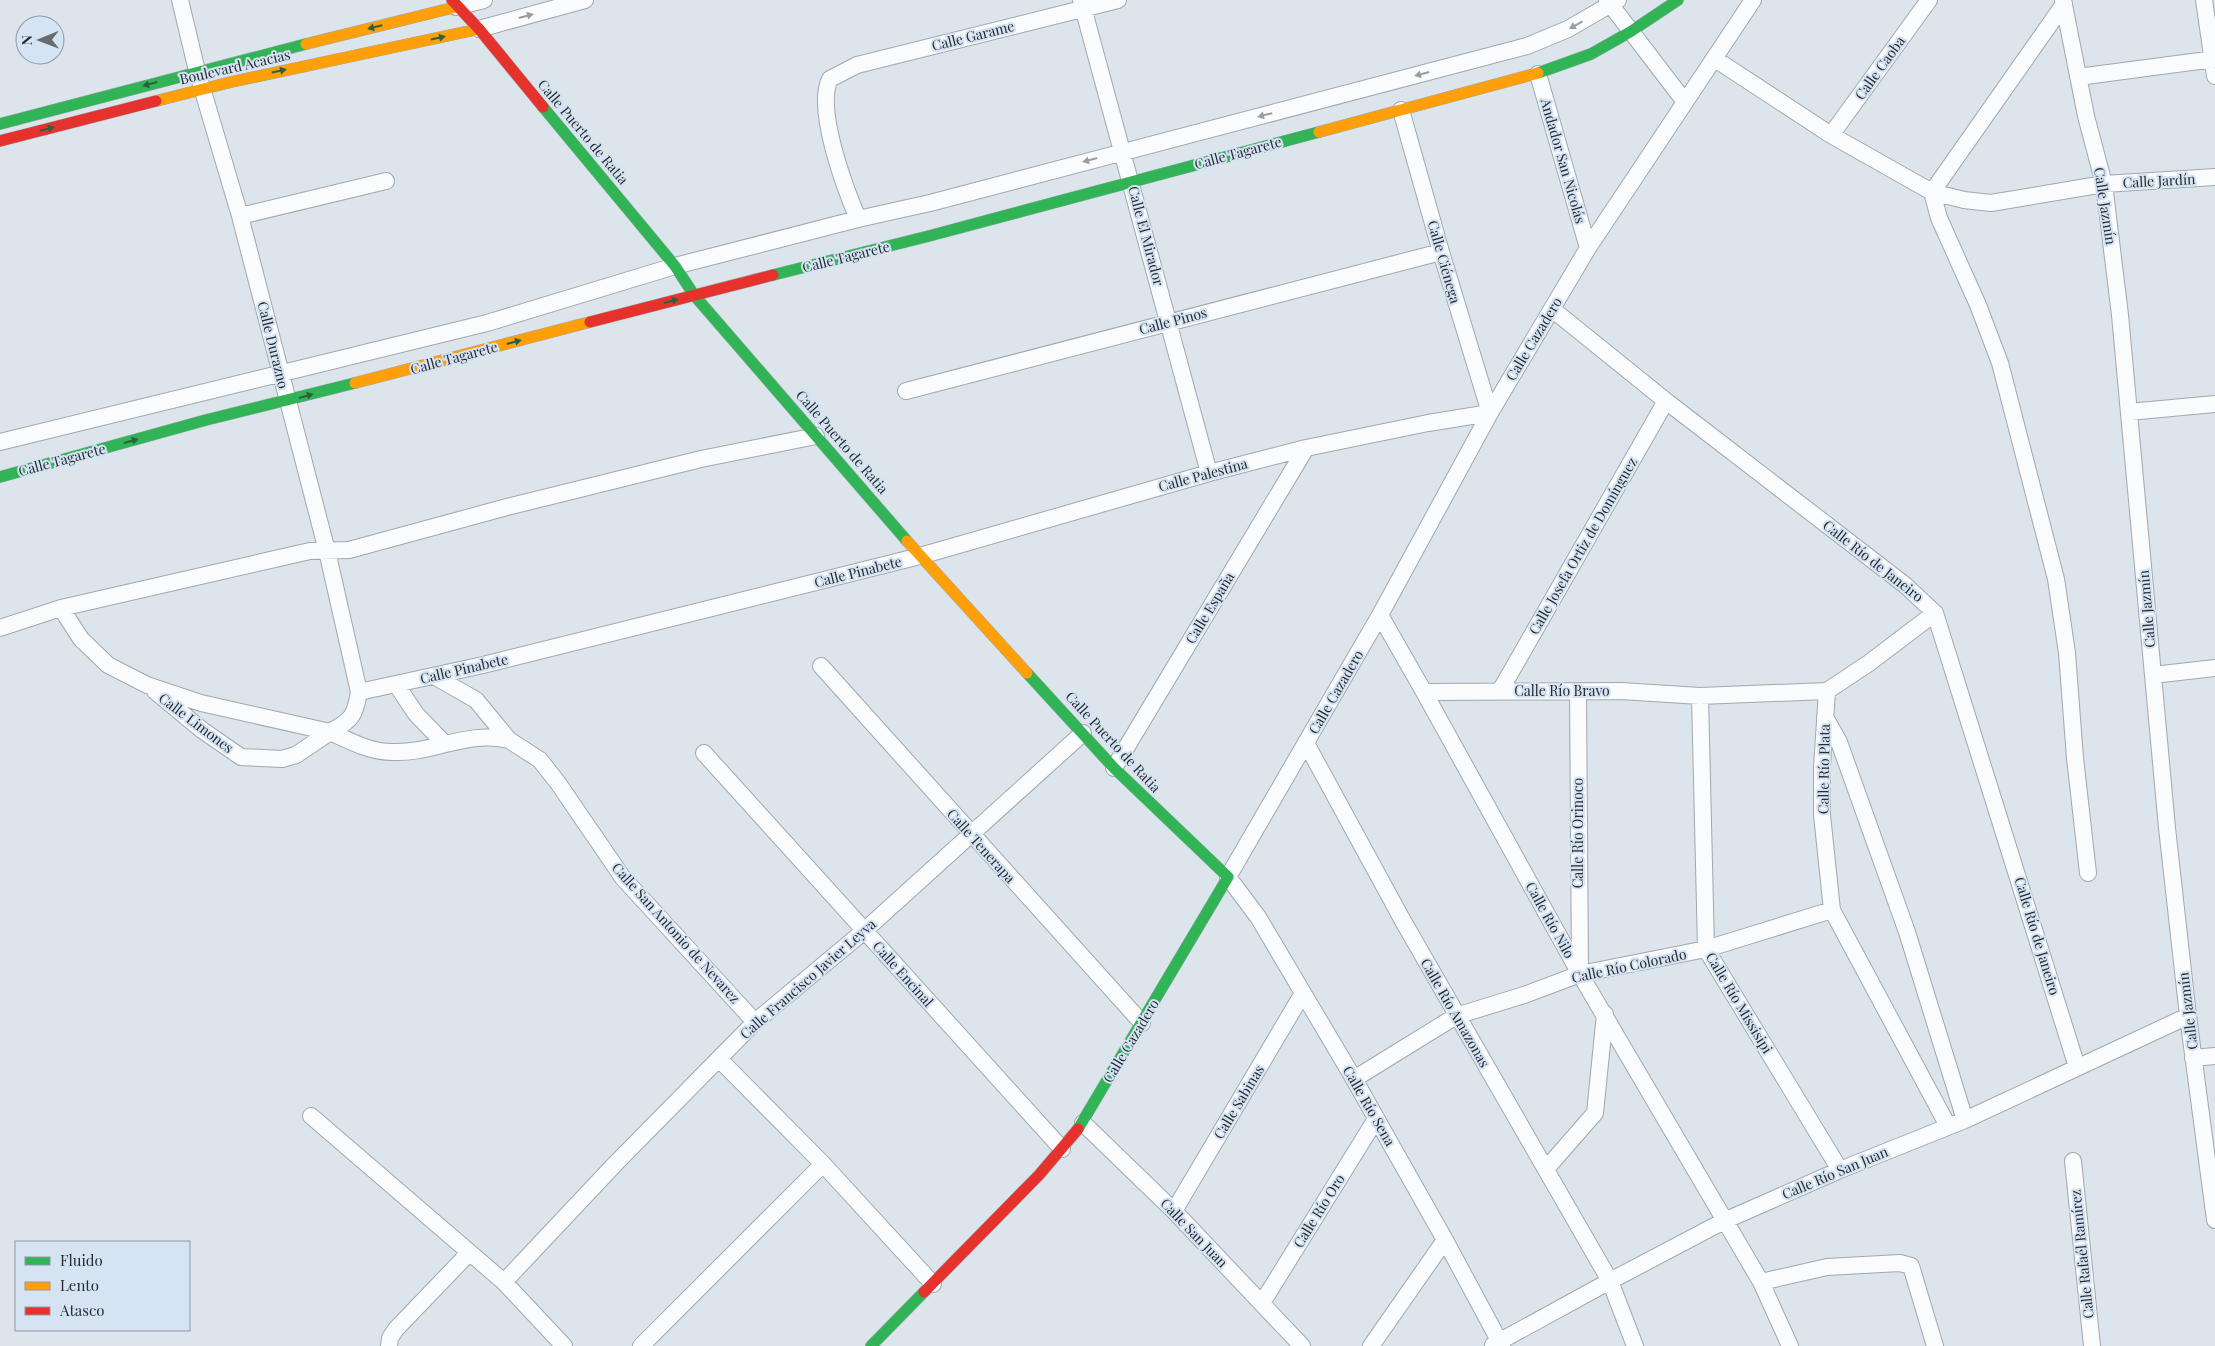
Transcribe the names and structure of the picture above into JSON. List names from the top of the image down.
{
  "streets": {
    "street": [
      "Calle Garame",
      "Boulevard Acacias",
      "Calle Caoba",
      "Calle Puerto de Ratia",
      "Calle Tagarete",
      "Andador San Nicolás",
      "Calle Jardín",
      "Calle Jazmín",
      "Calle El Mirador",
      "Calle Ciénega",
      "Calle Pinos",
      "Calle Cazadero",
      "Calle Durazno",
      "Calle Palestina",
      "Calle Josefa Ortiz de Domínguez",
      "Calle Río de Janeiro",
      "Calle Pinabete",
      "Calle España",
      "Calle Río Bravo",
      "Calle Limones",
      "Calle Río Plata",
      "Calle Río Orinoco",
      "Calle Tenerapa",
      "Calle Río Nilo",
      "Calle San Antonio de Nevarez",
      "Calle Río Colorado",
      "Calle Encinal",
      "Calle Francisco Javier Leyva",
      "Calle Río Missisipi",
      "Calle Río Amazonas",
      "Calle Sabinas",
      "Calle Río Sena",
      "Calle Río San Juan",
      "Calle Río Oro",
      "Calle San Juan",
      "Calle Rafaél Ramírez"
    ]
  },
  "crossings": [
    ["Calle Garame", "Calle Tagarete"],
    ["Calle Garame", "Calle El Mirador"],
    ["Boulevard Acacias", "Calle Puerto de Ratia"],
    ["Boulevard Acacias", "Calle Durazno"],
    ["Calle Caoba", "Calle Jardín"],
    ["Calle Puerto de Ratia", "Calle Tagarete"],
    ["Calle Puerto de Ratia", "Calle Cazadero"],
    ["Calle Puerto de Ratia", "Calle Palestina"],
    ["Calle Puerto de Ratia", "Calle Pinabete"],
    ["Calle Puerto de Ratia", "Calle España"],
    ["Calle Puerto de Ratia", "Calle Francisco Javier Leyva"],
    ["Calle Puerto de Ratia", "Calle Río Sena"],
    ["Calle Tagarete", "Andador San Nicolás"],
    ["Calle Tagarete", "Calle El Mirador"],
    ["Calle Tagarete", "Calle Ciénega"],
    ["Calle Tagarete", "Calle Durazno"],
    ["Andador San Nicolás", "Calle Cazadero"],
    ["Calle Jardín", "Calle Jazmín"],
    ["Calle Jardín", "Calle Cazadero"],
    ["Calle Jazmín", "Calle Río San Juan"],
    ["Calle El Mirador", "Calle Pinos"],
    ["Calle El Mirador", "Calle Palestina"],
    ["Calle Ciénega", "Calle Pinos"],
    ["Calle Ciénega", "Calle Cazadero"],
    ["Calle Ciénega", "Calle Palestina"],
    ["Calle Cazadero", "Calle Palestina"],
    ["Calle Cazadero", "Calle Río de Janeiro"],
    ["Calle Cazadero", "Calle Tenerapa"],
    ["Calle Cazadero", "Calle Río Nilo"],
    ["Calle Cazadero", "Calle Encinal"],
    ["Calle Cazadero", "Calle Río Amazonas"],
    ["Calle Cazadero", "Calle Río Sena"],
    ["Calle Cazadero", "Calle San Juan"],
    ["Calle Durazno", "Calle Pinabete"],
    ["Calle Palestina", "Calle Pinabete"],
    ["Calle Palestina", "Calle España"],
    ["Calle Josefa Ortiz de Domínguez", "Calle Río de Janeiro"],
    ["Calle Josefa Ortiz de Domínguez", "Calle Río Bravo"],
    ["Calle Río de Janeiro", "Calle Río San Juan"],
    ["Calle Pinabete", "Calle San Antonio de Nevarez"],
    ["Calle Río Bravo", "Calle Río Orinoco"],
    ["Calle Río Bravo", "Calle Río Nilo"],
    ["Calle Río Bravo", "Calle Río Missisipi"],
    ["Calle Río Plata", "Calle Río Colorado"],
    ["Calle Río Plata", "Calle Río San Juan"],
    ["Calle Río Orinoco", "Calle Río Nilo"],
    ["Calle Río Orinoco", "Calle Río Colorado"],
    ["Calle Tenerapa", "Calle Francisco Javier Leyva"],
    ["Calle Río Nilo", "Calle Río Colorado"],
    ["Calle Río Nilo", "Calle Río San Juan"],
    ["Calle San Antonio de Nevarez", "Calle Francisco Javier Leyva"],
    ["Calle Río Colorado", "Calle Río Missisipi"],
    ["Calle Río Colorado", "Calle Río Amazonas"],
    ["Calle Río Colorado", "Calle Río Sena"],
    ["Calle Encinal", "Calle Francisco Javier Leyva"],
    ["Calle Río Missisipi", "Calle Río San Juan"],
    ["Calle Río Amazonas", "Calle Río San Juan"],
    ["Calle Sabinas", "Calle Río Sena"],
    ["Calle Sabinas", "Calle San Juan"],
    ["Calle Río Sena", "Calle Río San Juan"],
    ["Calle Río Sena", "Calle Río Oro"],
    ["Calle Río Oro", "Calle San Juan"]
  ],
  "legend": ["Fluido", "Lento", "Atasco"],
  "north": "left"
}
